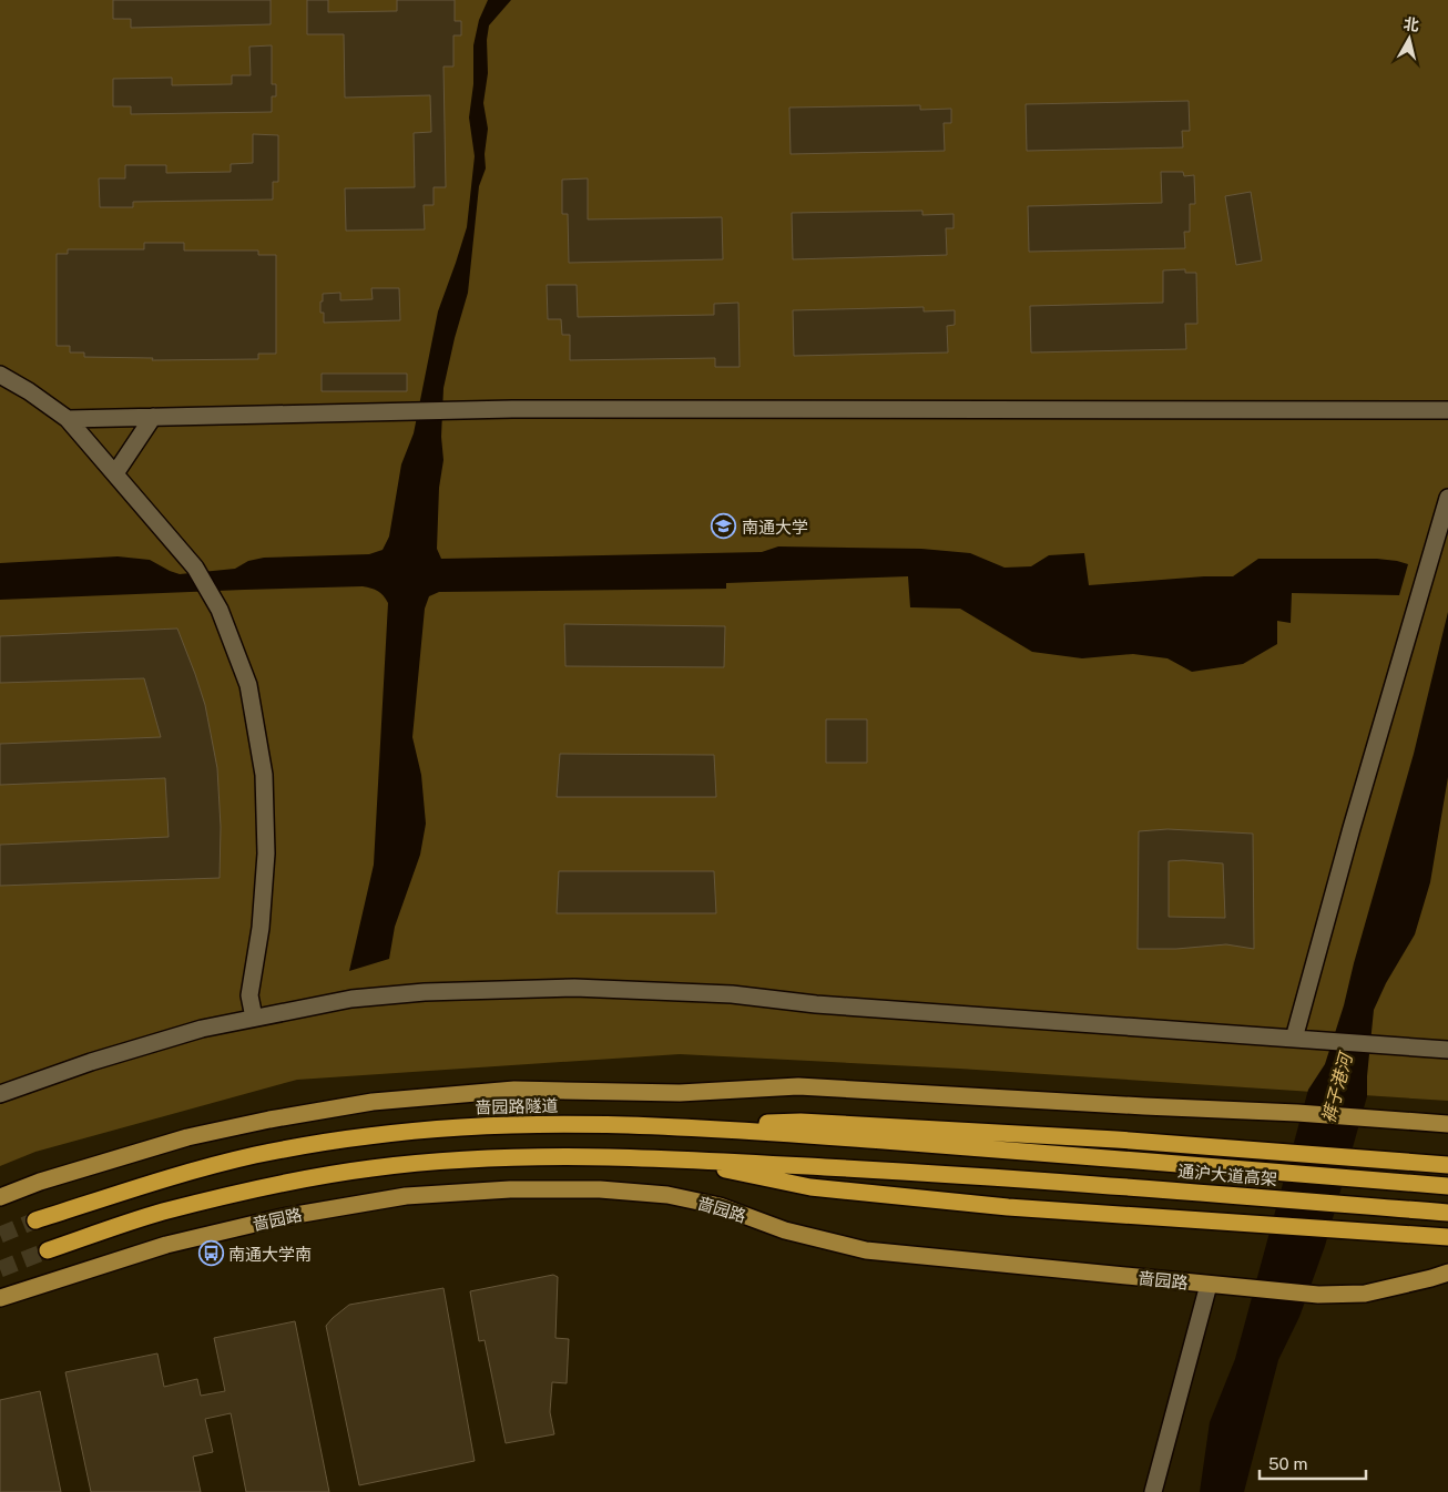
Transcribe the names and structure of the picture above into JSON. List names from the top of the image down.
{
  "streets": {
    "highway": ["啬园路隧道", "通沪大道高架"],
    "main road": ["啬园路"]
  },
  "crossings": [
    ["啬园路隧道", "通沪大道高架"]
  ],
  "water": ["裤子港河"],
  "places": {
    "school or university": ["南通大学"],
    "bus stop": ["南通大学南"]
  },
  "scale_bar": "50 m",
  "north": "top"
}
